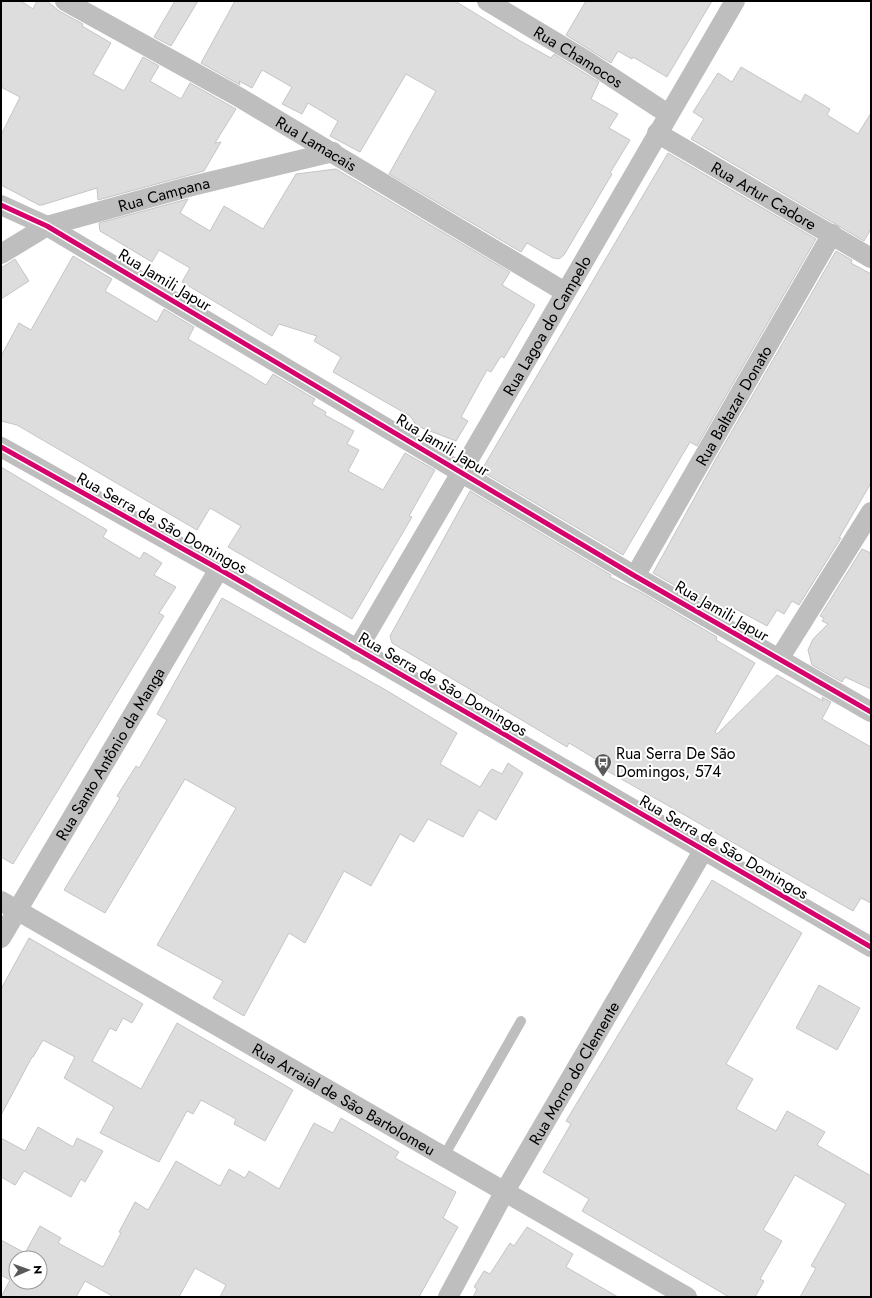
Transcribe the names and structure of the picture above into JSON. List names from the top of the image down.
{
  "streets": {
    "street": [
      "Rua Chamocos",
      "Rua Lamacais",
      "Rua Campana",
      "Rua Artur Cadore",
      "Rua Jamili Japur",
      "Rua Lagoa do Campelo",
      "Rua Baltazar Donato",
      "Rua Serra de São Domingos",
      "Rua Santo Antônio da Manga",
      "Rua Morro do Clemente",
      "Rua Arraial de São Bartolomeu"
    ]
  },
  "crossings": [
    ["Rua Chamocos", "Rua Lagoa do Campelo"],
    ["Rua Lamacais", "Rua Campana"],
    ["Rua Lamacais", "Rua Lagoa do Campelo"],
    ["Rua Campana", "Rua Jamili Japur"],
    ["Rua Artur Cadore", "Rua Lagoa do Campelo"],
    ["Rua Artur Cadore", "Rua Baltazar Donato"],
    ["Rua Jamili Japur", "Rua Lagoa do Campelo"],
    ["Rua Jamili Japur", "Rua Baltazar Donato"],
    ["Rua Lagoa do Campelo", "Rua Serra de São Domingos"],
    ["Rua Serra de São Domingos", "Rua Santo Antônio da Manga"],
    ["Rua Serra de São Domingos", "Rua Morro do Clemente"],
    ["Rua Santo Antônio da Manga", "Rua Arraial de São Bartolomeu"],
    ["Rua Morro do Clemente", "Rua Arraial de São Bartolomeu"]
  ],
  "places": {
    "bus stop": ["Rua Serra De São Domingos, 574"]
  },
  "north": "right"
}
